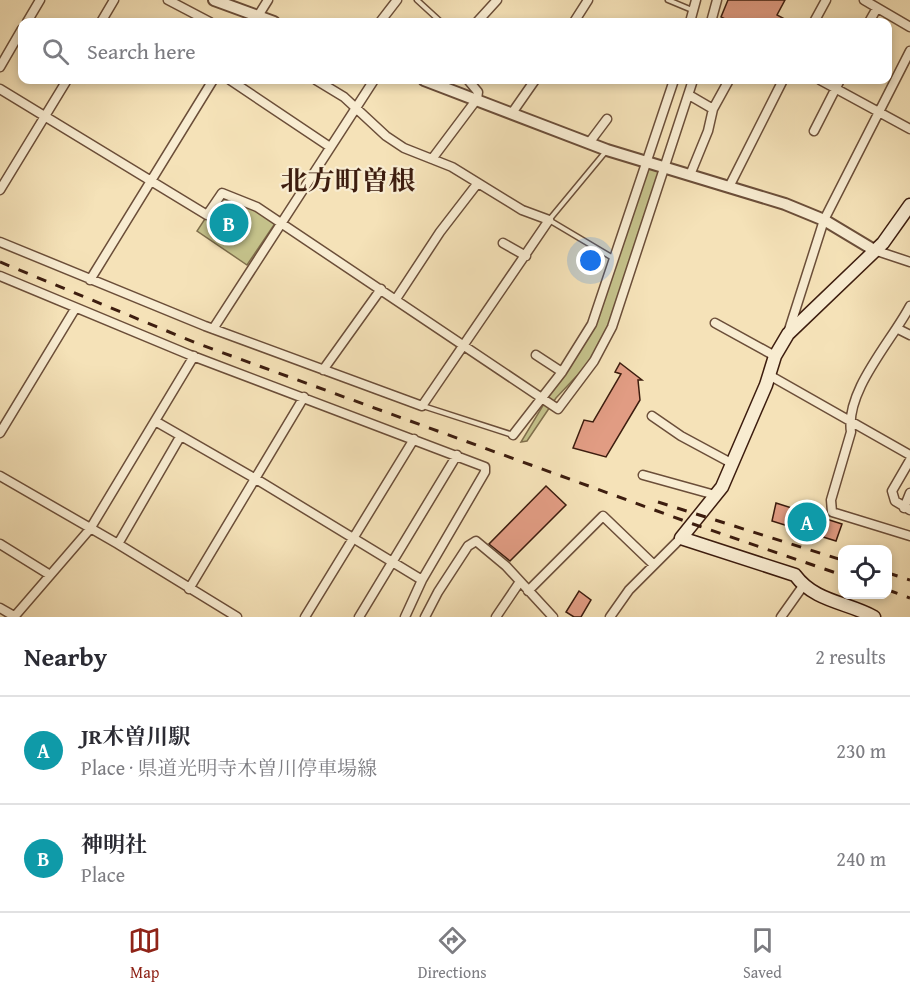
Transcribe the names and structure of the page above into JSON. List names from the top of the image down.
{
  "districts": ["北方町曽根"],
  "page": {
    "search": "Search here",
    "pins": ["B", "A"],
    "heading": ["Nearby", "2 results"],
    "list": [
      {
        "mark": "A",
        "name": "JR木曽川駅",
        "note": "Place · 県道光明寺木曽川停車場線",
        "value": "230 m"
      },
      {
        "mark": "B",
        "name": "神明社",
        "note": "Place",
        "value": "240 m"
      }
    ],
    "nav": ["Map", "Directions", "Saved"]
  }
}
